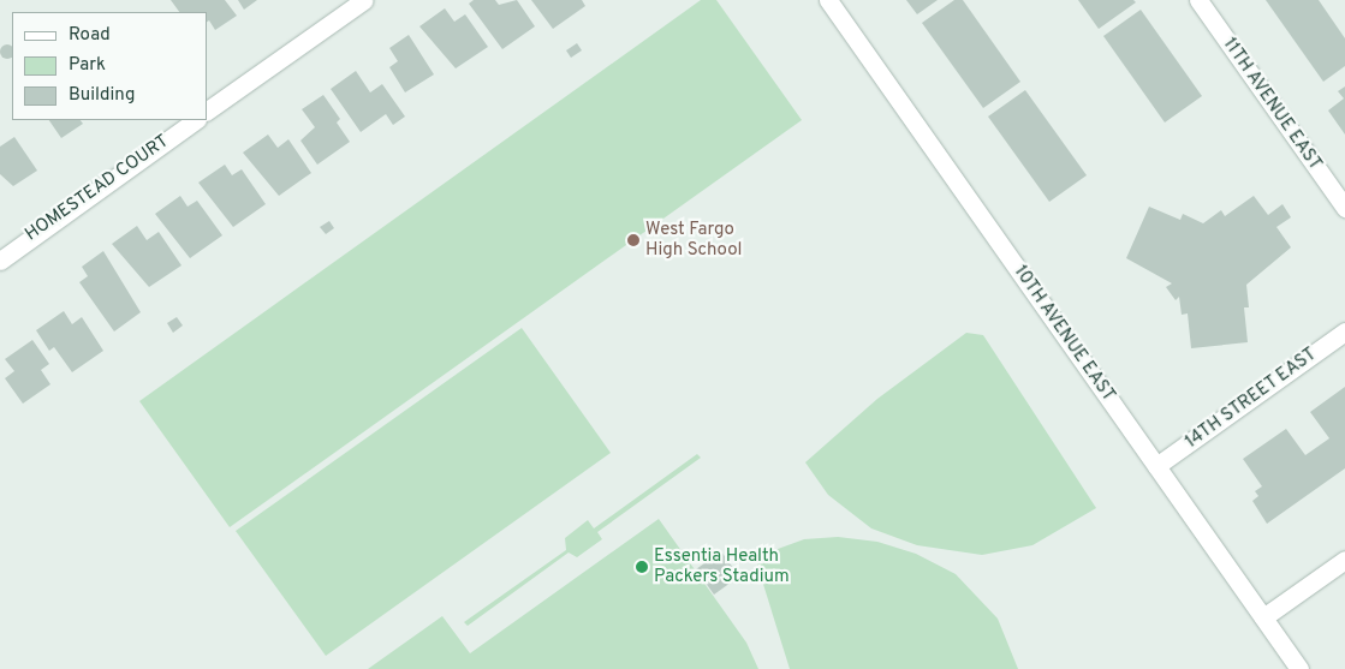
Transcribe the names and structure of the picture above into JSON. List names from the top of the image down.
{
  "streets": {
    "street": [
      "11TH AVENUE EAST",
      "HOMESTEAD COURT",
      "10TH AVENUE EAST",
      "14TH STREET EAST"
    ]
  },
  "crossings": [
    ["10TH AVENUE EAST", "14TH STREET EAST"]
  ],
  "places": ["West Fargo High School", "Essentia Health Packers Stadium"],
  "legend": ["Road", "Park", "Building"]
}
